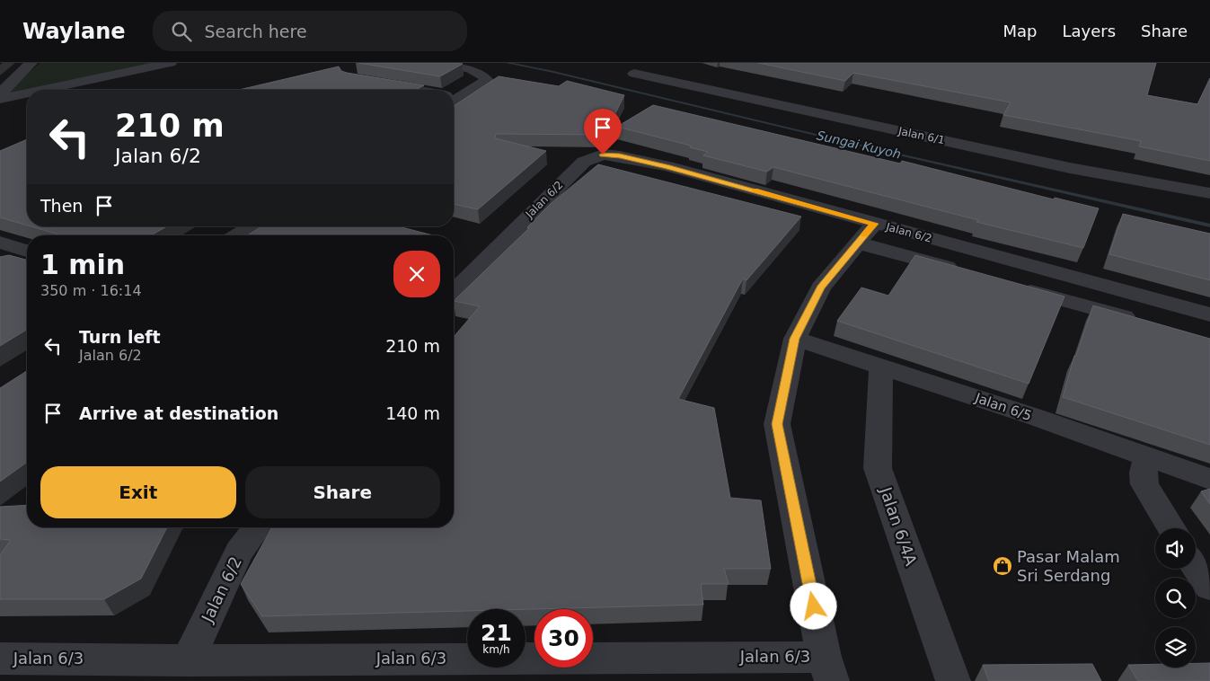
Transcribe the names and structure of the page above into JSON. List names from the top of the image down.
{
  "streets": {
    "street": [
      "Jalan 6/1",
      "Jalan 6/2",
      "Jalan 6/5",
      "Jalan 6/4A",
      "Jalan 6/3"
    ]
  },
  "crossings": [
    ["Jalan 6/2", "Jalan 6/3"],
    ["Jalan 6/5", "Jalan 6/4A"]
  ],
  "water": ["Sungai Kuyoh"],
  "places": {
    "shop": ["Pasar Malam Sri Serdang"]
  },
  "page": {
    "header": "Waylane",
    "search": "Search here",
    "nav": ["Map", "Layers", "Share"],
    "turn": ["210 m", "Jalan 6/2"],
    "then": "Then",
    "heading": ["1 min", "350 m · 16:14"],
    "list": [
      {
        "name": "Turn left",
        "note": "Jalan 6/2",
        "value": "210 m"
      },
      {
        "name": "Arrive at destination",
        "value": "140 m"
      }
    ],
    "buttons": ["Exit", "Share"],
    "speed": "21 km/h",
    "limit": "30"
  }
}
